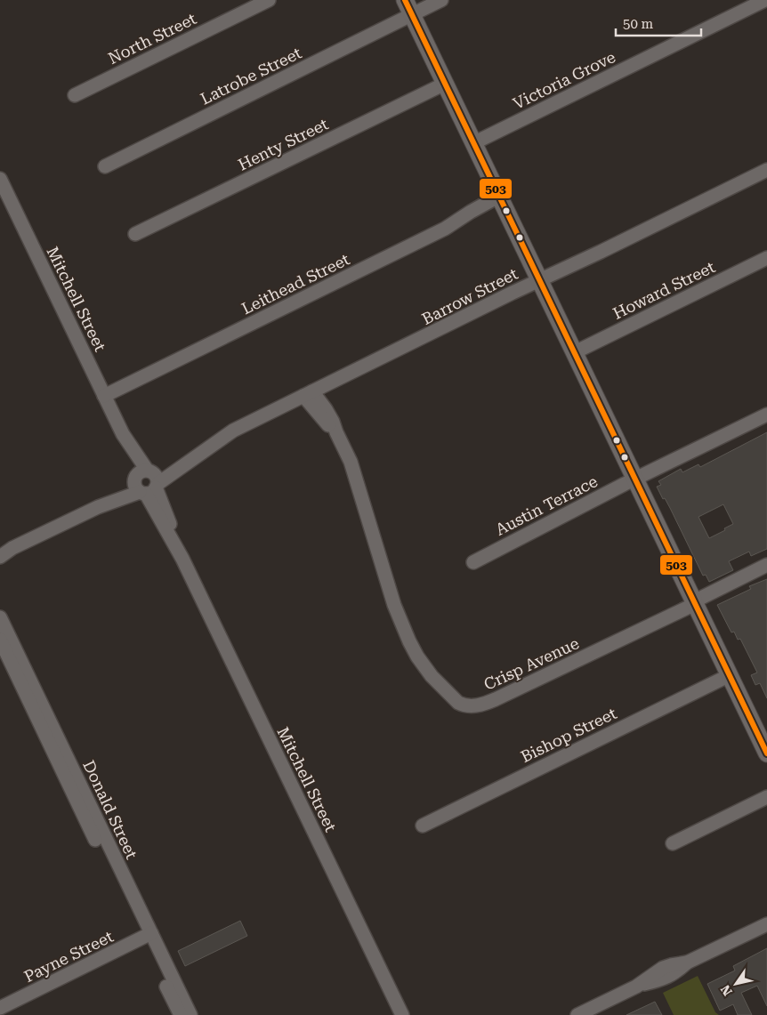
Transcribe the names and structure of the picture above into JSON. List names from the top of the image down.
{
  "streets": {
    "street": [
      "North Street",
      "Latrobe Street",
      "Victoria Grove",
      "Henty Street",
      "Leithead Street",
      "Howard Street",
      "Barrow Street",
      "Mitchell Street",
      "Austin Terrace",
      "Crisp Avenue",
      "Bishop Street",
      "Donald Street",
      "Payne Street"
    ]
  },
  "crossings": [
    ["Leithead Street", "Mitchell Street"],
    ["Barrow Street", "Mitchell Street"],
    ["Barrow Street", "Crisp Avenue"],
    ["Donald Street", "Payne Street"]
  ],
  "lines": ["transit line 503"],
  "scale_bar": "50 m",
  "north": "bottom left"
}
